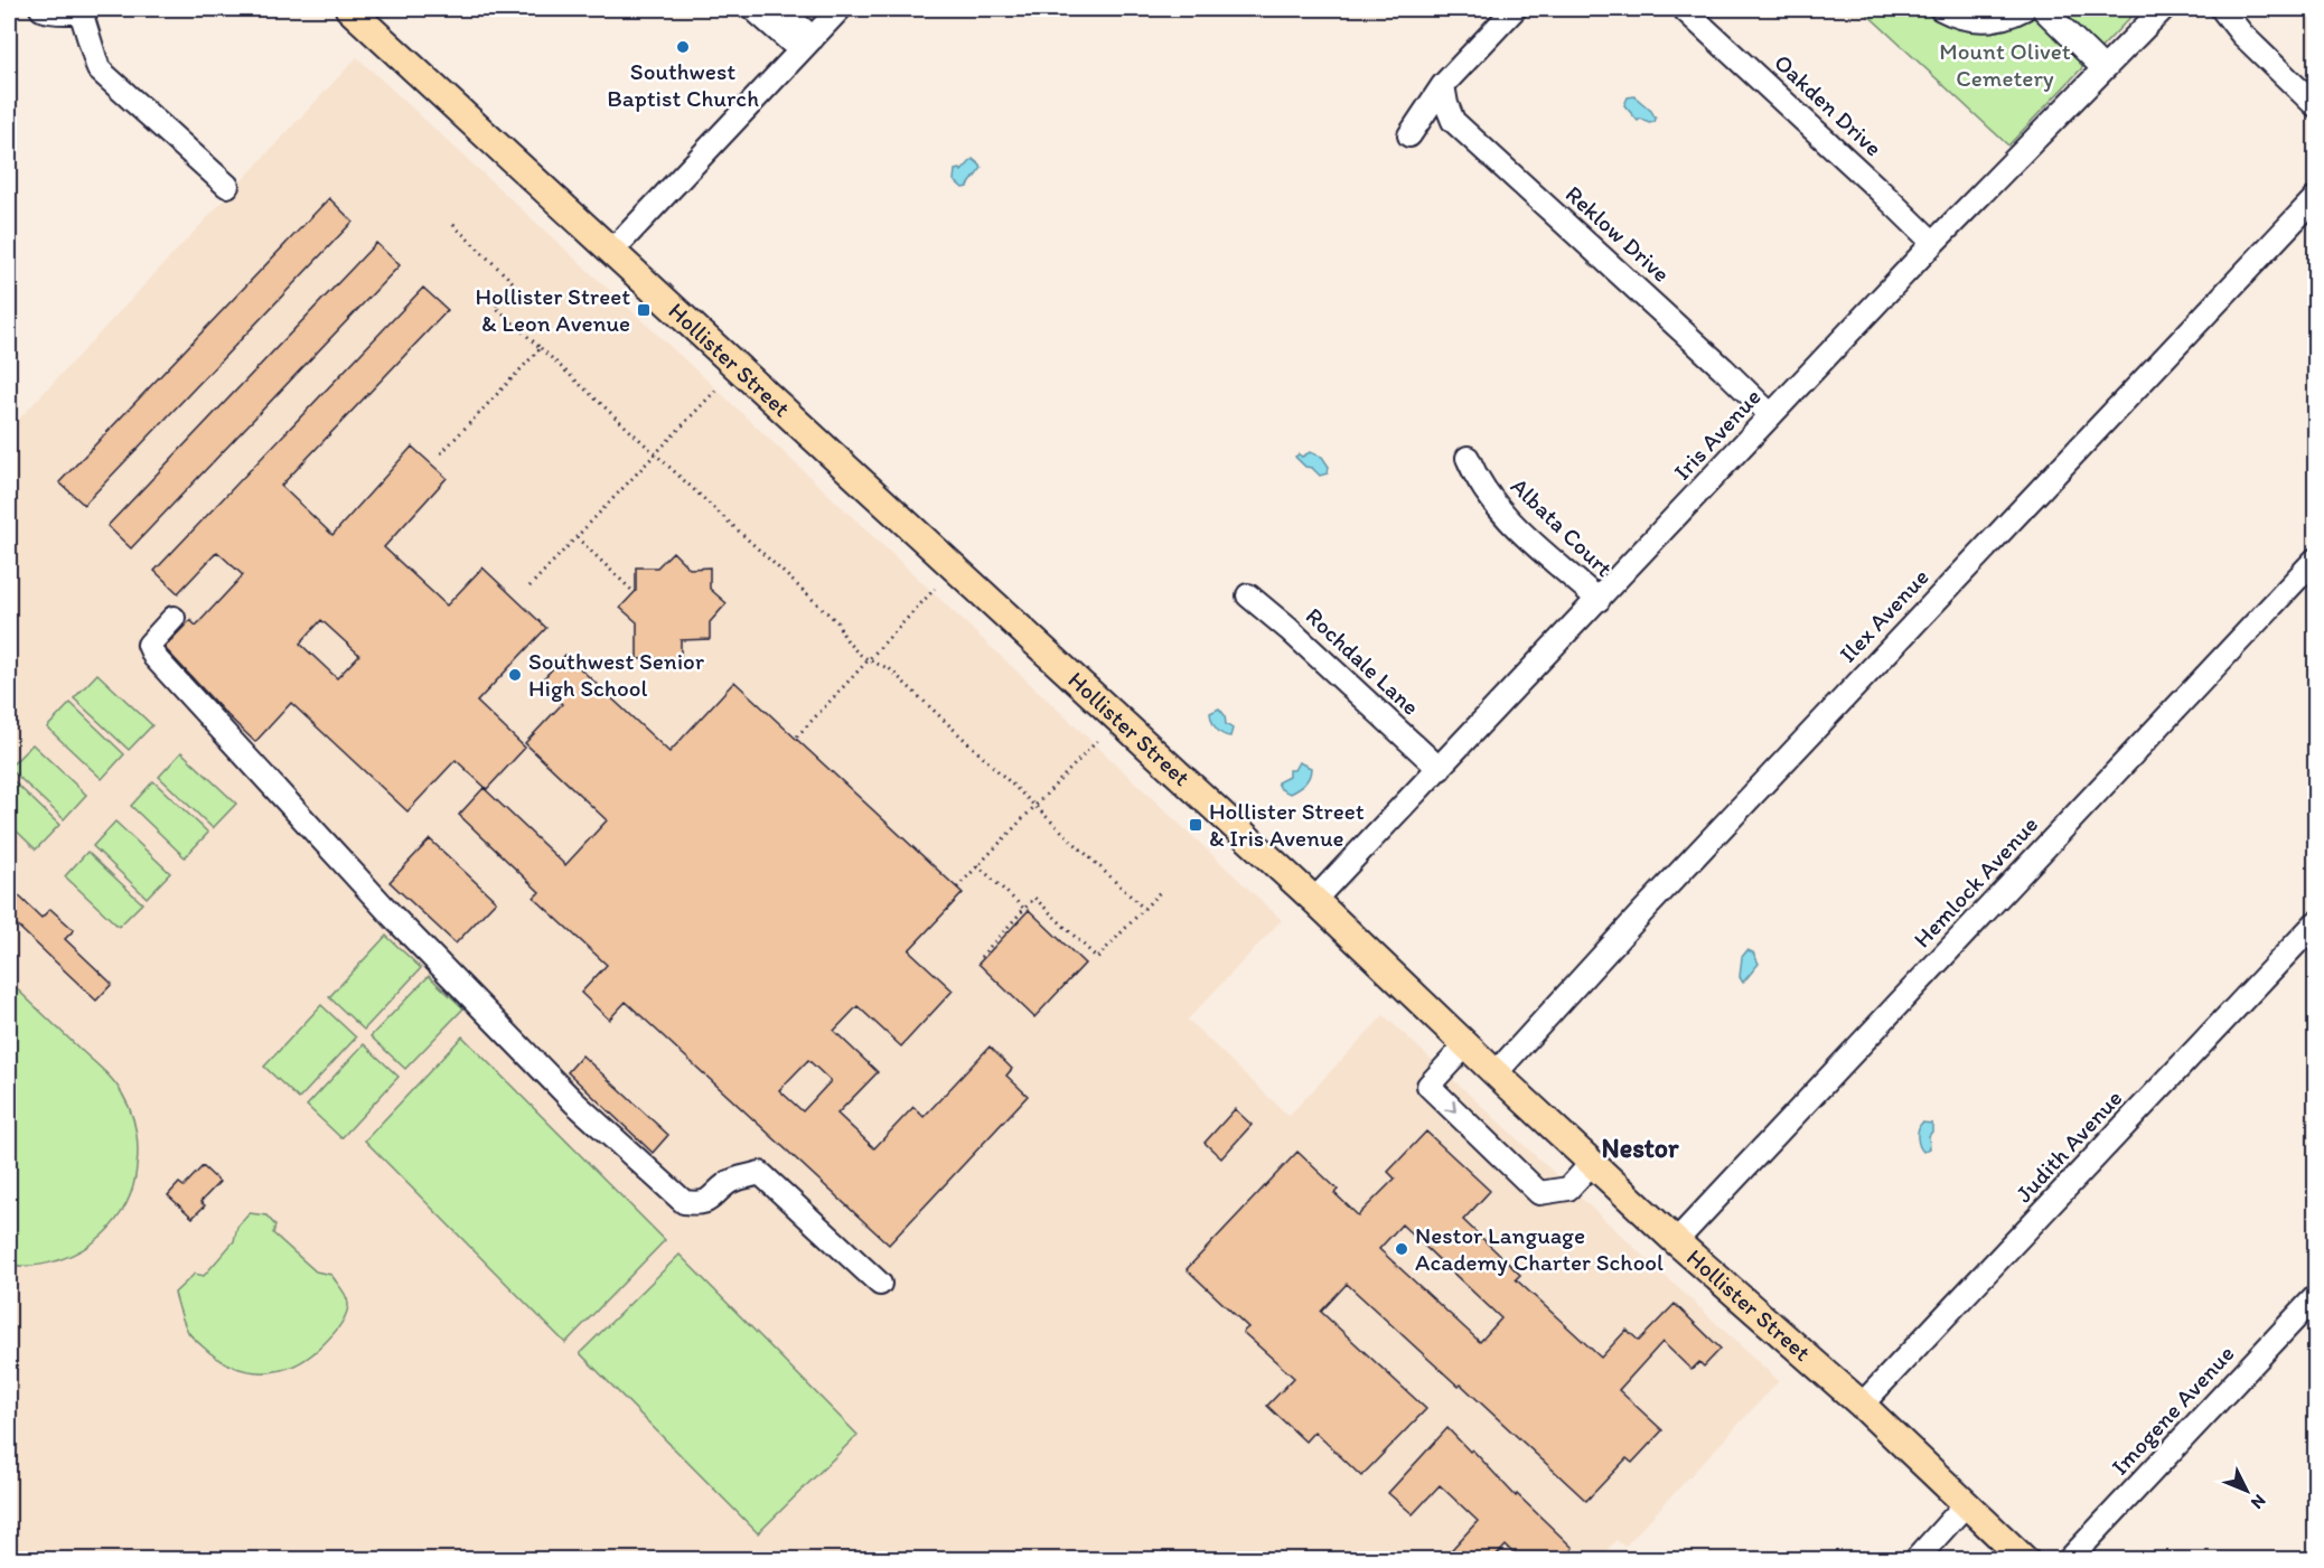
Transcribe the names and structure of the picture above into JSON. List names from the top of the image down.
{
  "streets": {
    "main road": ["Hollister Street"],
    "street": [
      "Oakden Drive",
      "Reklow Drive",
      "Iris Avenue",
      "Albata Court",
      "Ilex Avenue",
      "Rochdale Lane",
      "Hemlock Avenue",
      "Judith Avenue",
      "Imogene Avenue"
    ]
  },
  "crossings": [
    ["Oakden Drive", "Iris Avenue"],
    ["Reklow Drive", "Iris Avenue"],
    ["Hollister Street", "Iris Avenue"],
    ["Hollister Street", "Ilex Avenue"],
    ["Hollister Street", "Hemlock Avenue"],
    ["Hollister Street", "Judith Avenue"],
    ["Iris Avenue", "Albata Court"],
    ["Iris Avenue", "Rochdale Lane"]
  ],
  "districts": ["Nestor"],
  "parks": ["Mount Olivet Cemetery"],
  "places": {
    "other": ["Southwest Baptist Church", "Southwest Senior High School", "Nestor Language Academy Charter School"],
    "transit": ["Hollister Street & Leon Avenue", "Hollister Street & Iris Avenue"]
  },
  "north": "bottom right"
}
